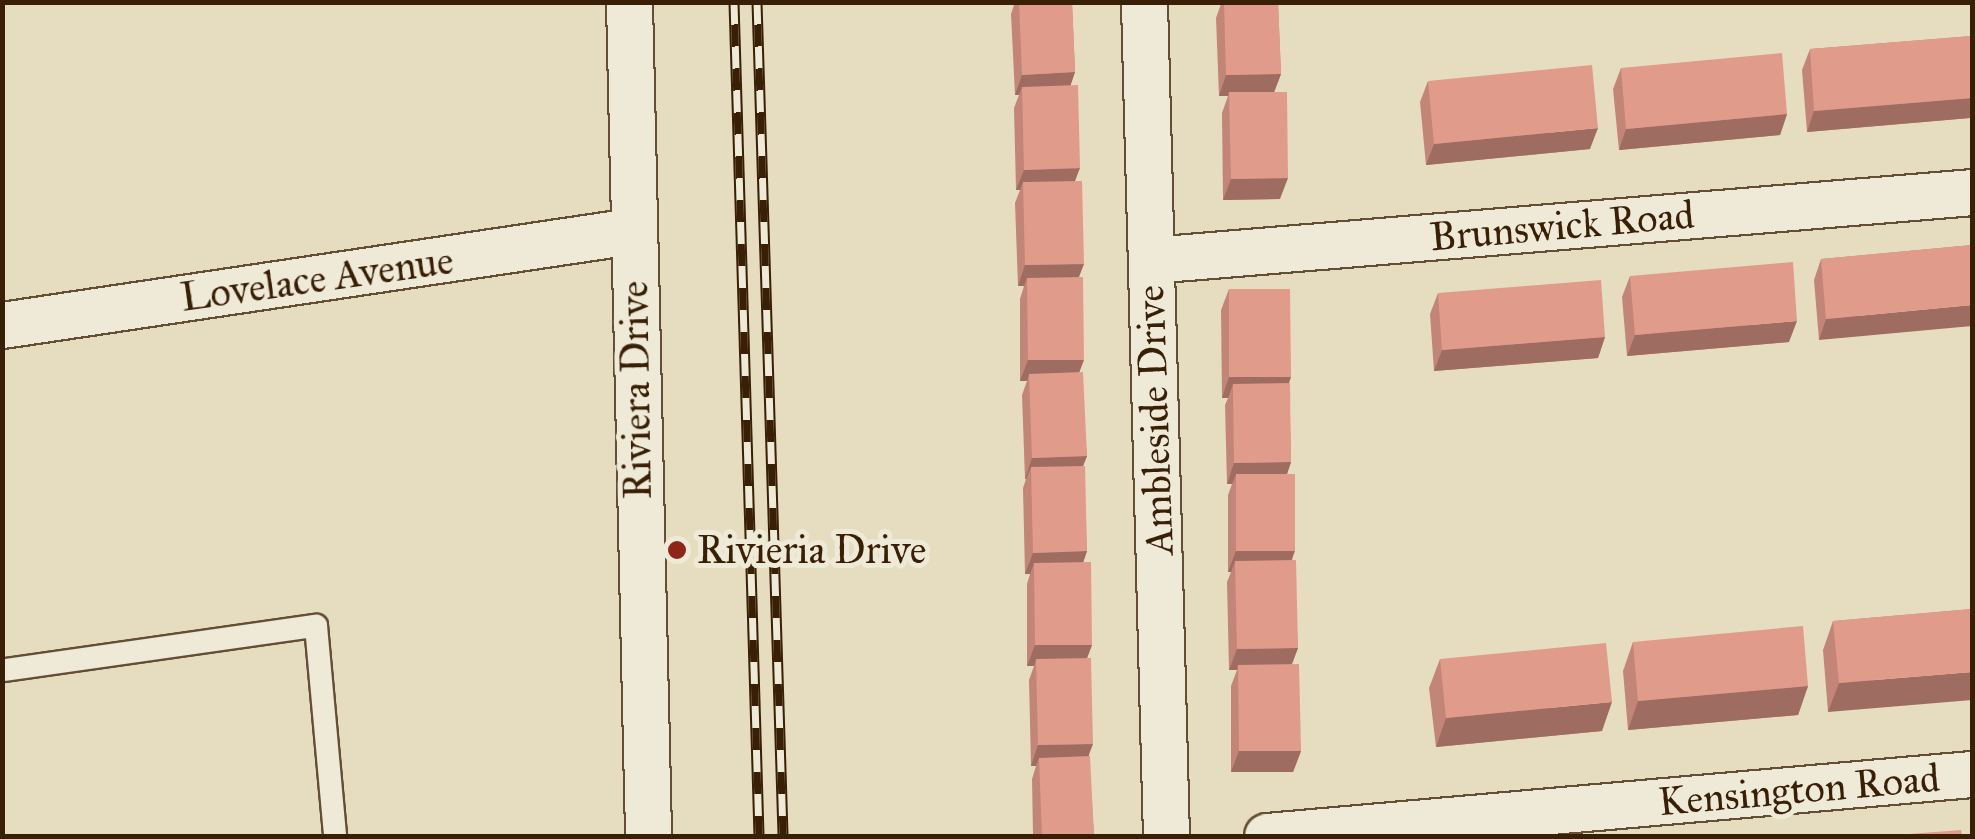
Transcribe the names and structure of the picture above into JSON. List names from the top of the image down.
{
  "streets": {
    "street": [
      "Brunswick Road",
      "Lovelace Avenue",
      "Riviera Drive",
      "Ambleside Drive",
      "Kensington Road"
    ]
  },
  "crossings": [
    ["Brunswick Road", "Ambleside Drive"],
    ["Lovelace Avenue", "Riviera Drive"]
  ],
  "places": ["Rivieria Drive"]
}
